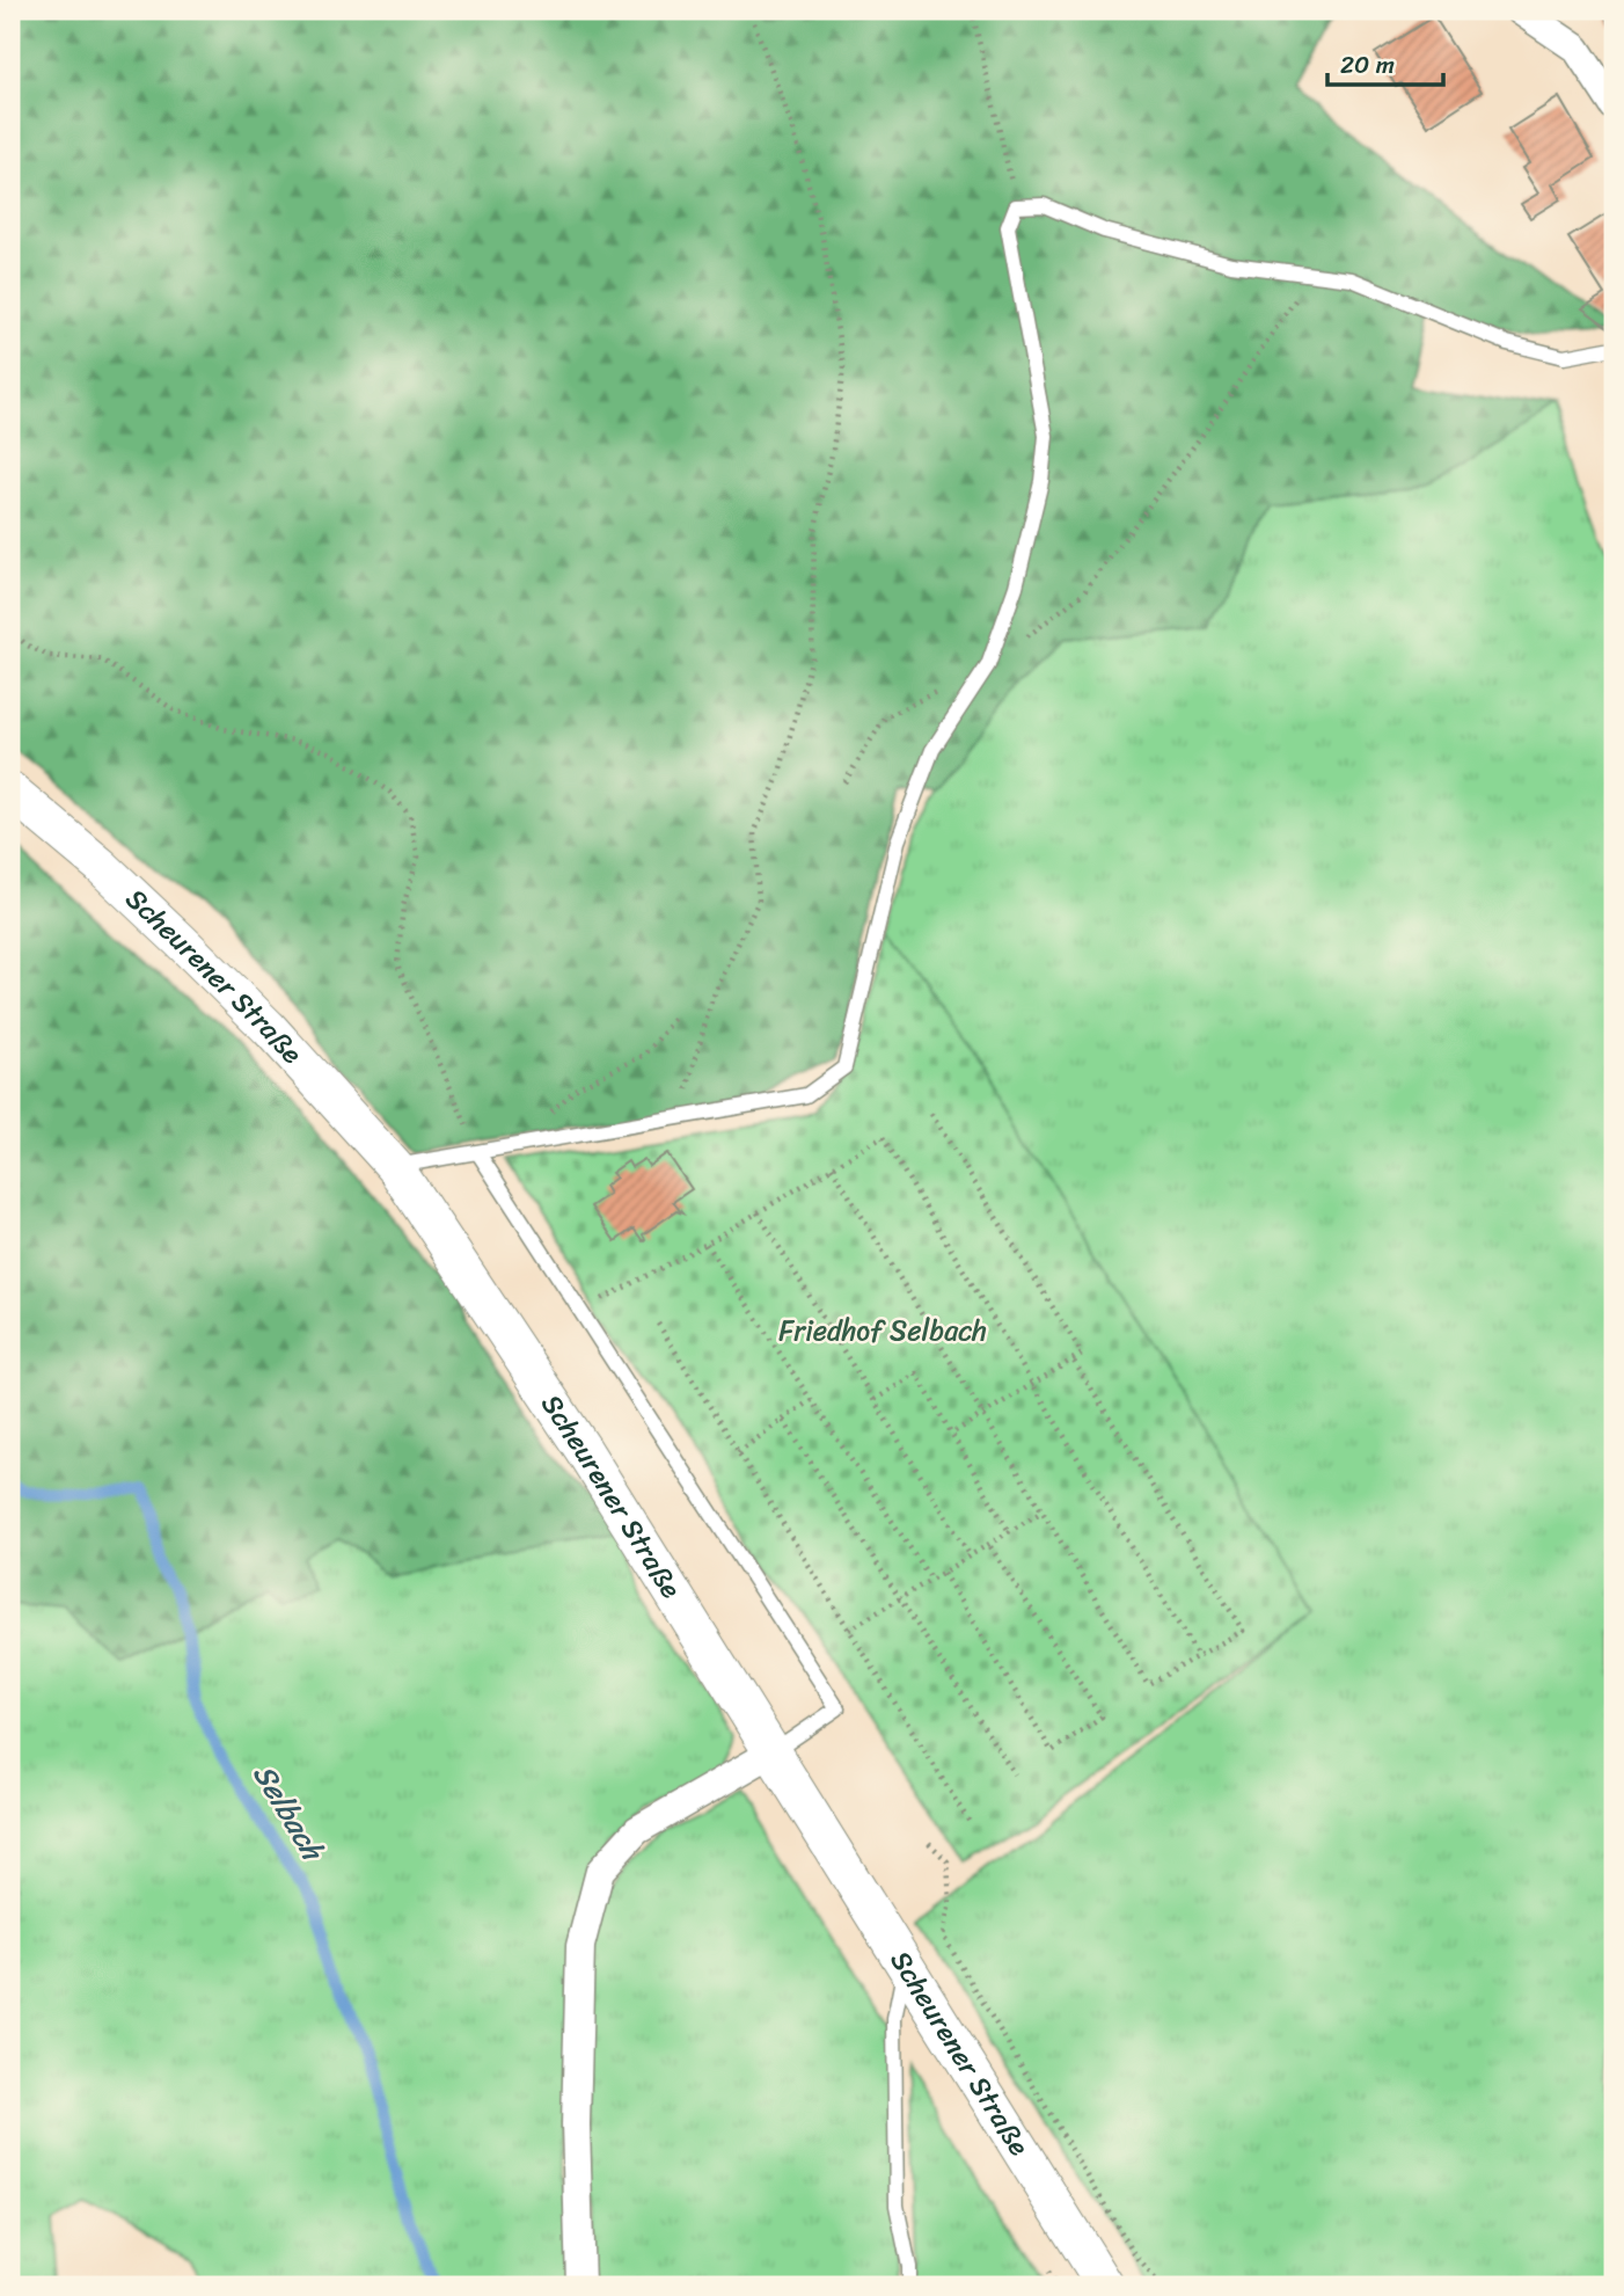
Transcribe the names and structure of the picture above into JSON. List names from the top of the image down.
{
  "streets": {
    "street": ["Scheurener Straße"]
  },
  "water": ["Selbach"],
  "parks": ["Friedhof Selbach"],
  "scale_bar": "20 m"
}
